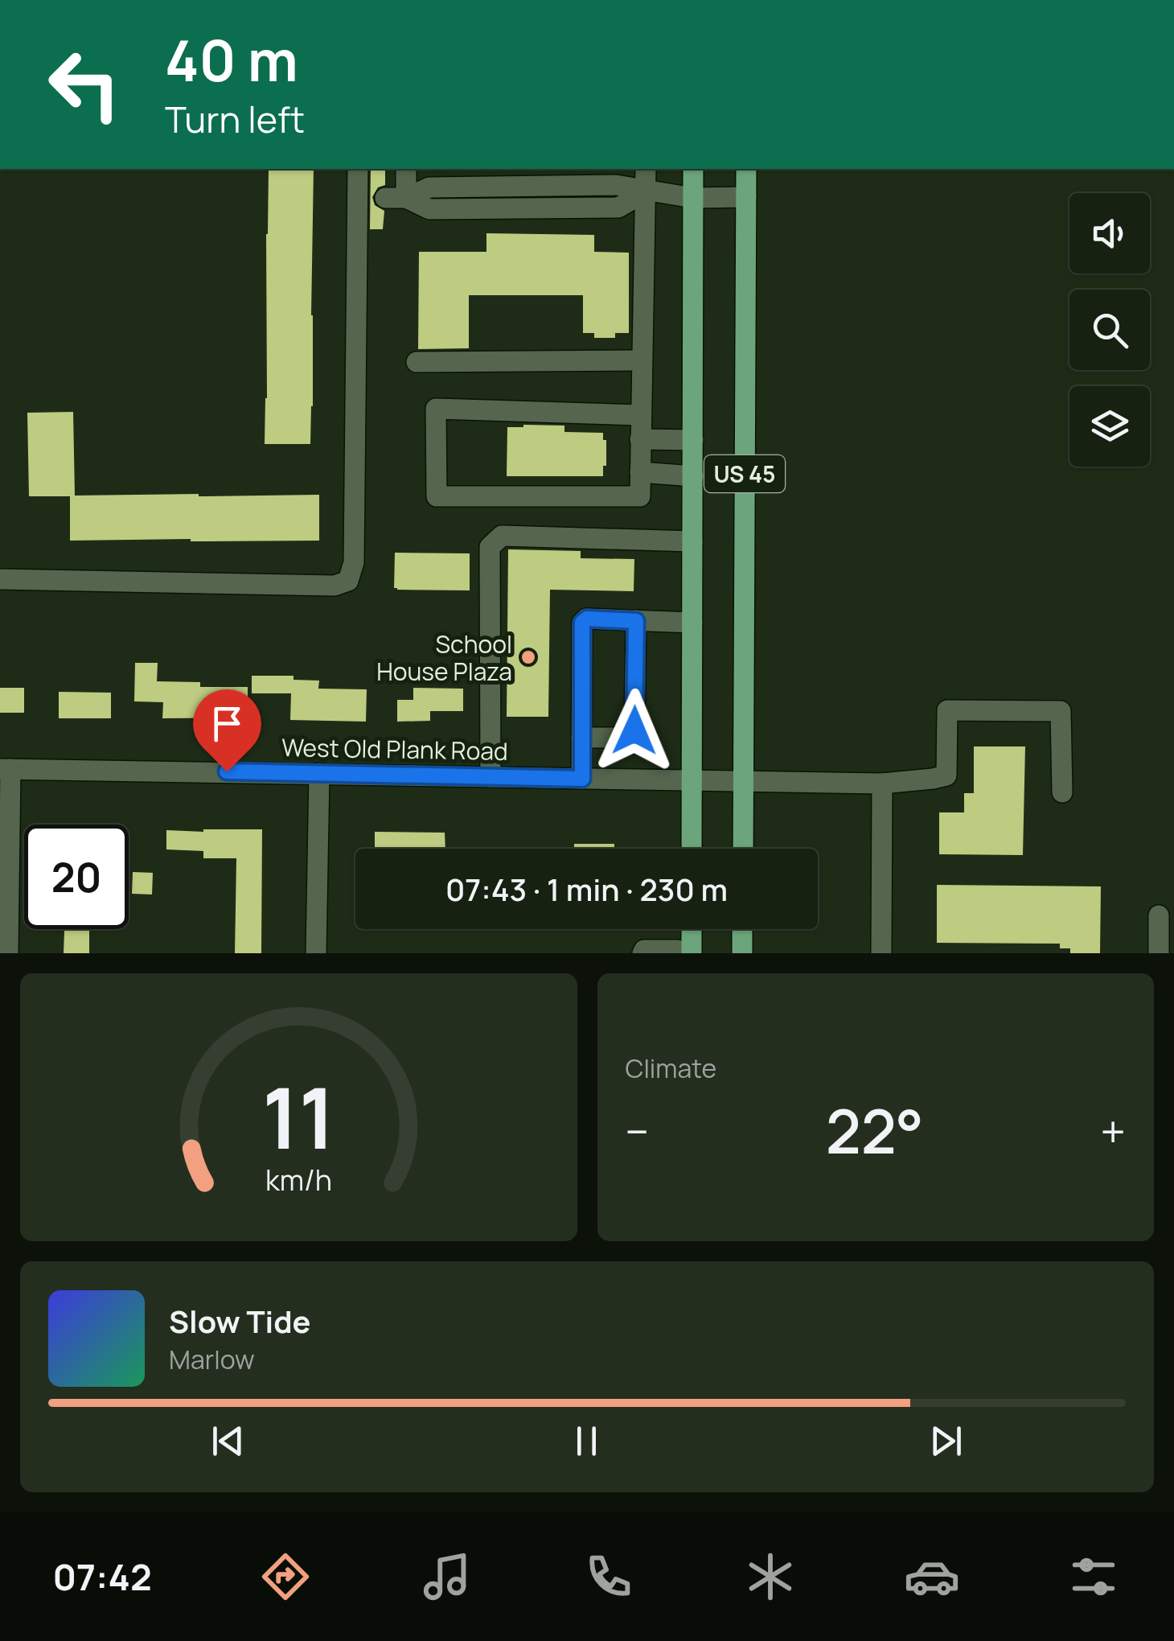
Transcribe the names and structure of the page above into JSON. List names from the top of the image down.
{
  "streets": {
    "main road": ["US 45"],
    "street": ["West Old Plank Road"]
  },
  "crossings": [
    ["US 45", "West Old Plank Road"]
  ],
  "places": ["School House Plaza"],
  "page": {
    "turn": ["40 m", "Turn left"],
    "limit": "20",
    "trip": "07:43 · 1 min · 230 m",
    "tile": "Climate",
    "heat": ["−", "22°", "+"],
    "song": ["Slow Tide", "Marlow"],
    "tabs": "07:42",
    "gauge": ["11", "km/h"]
  }
}
